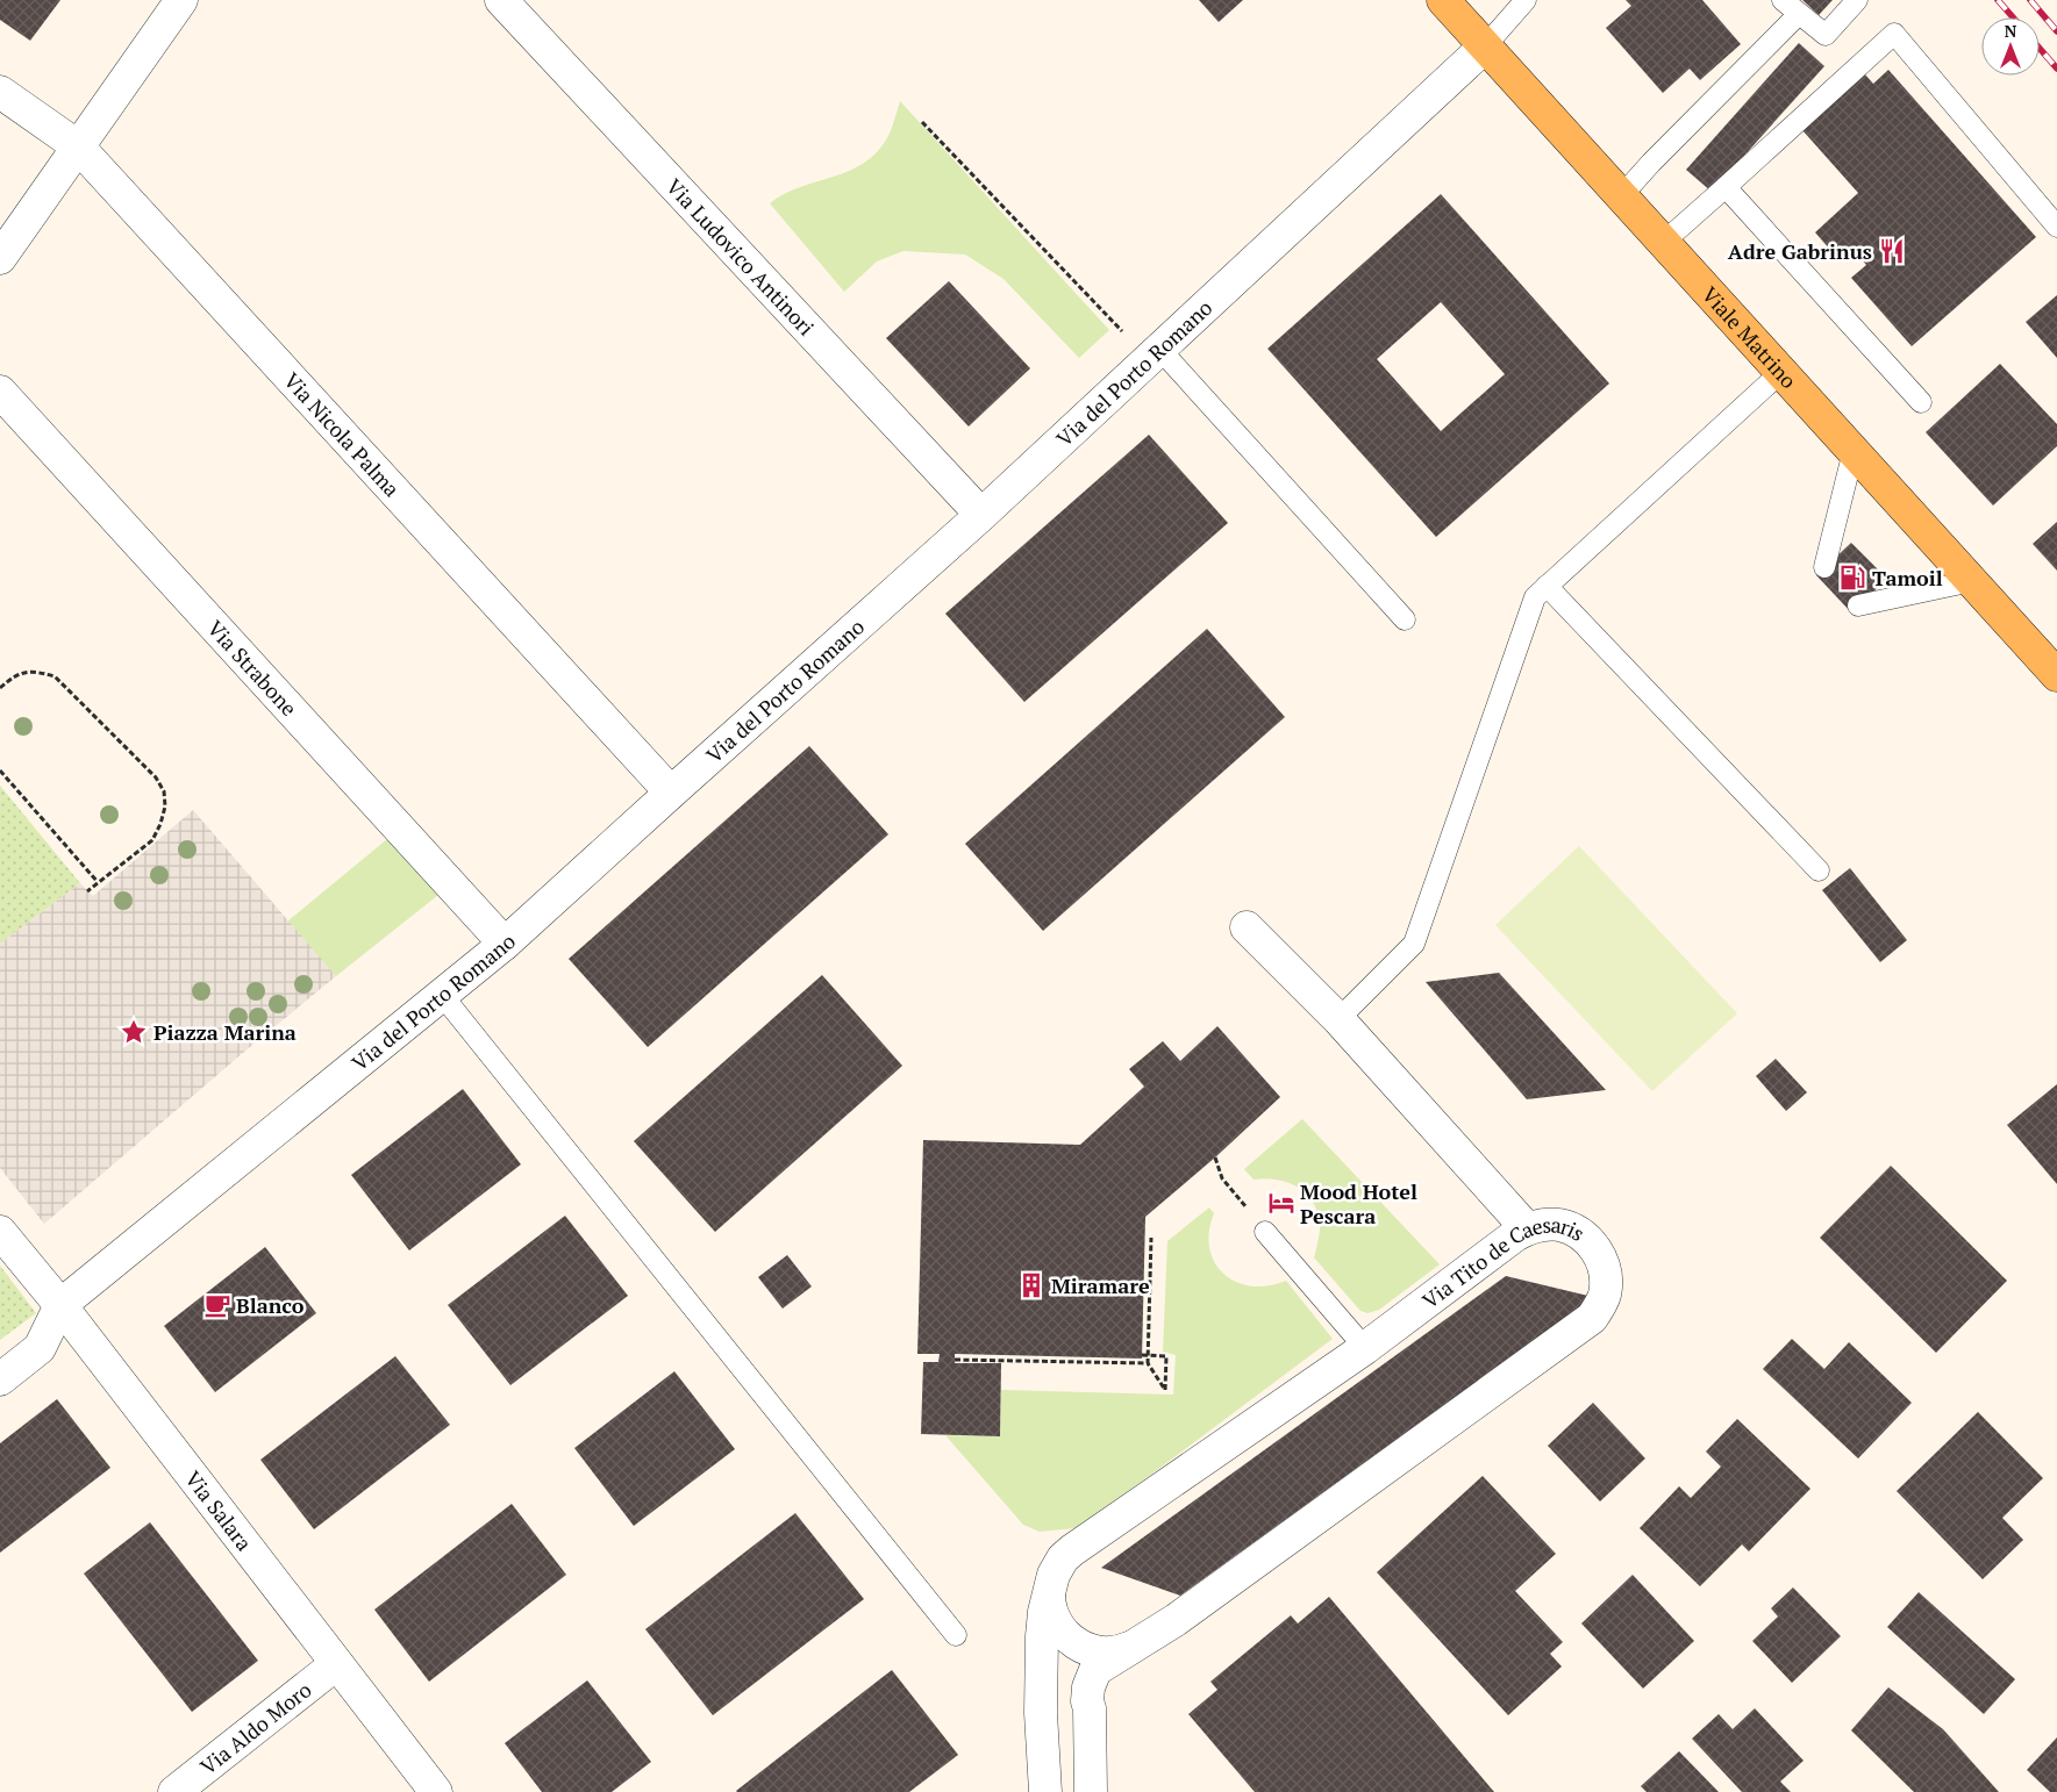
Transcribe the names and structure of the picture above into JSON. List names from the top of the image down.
{
  "streets": {
    "main road": ["Viale Matrino"],
    "street": [
      "Via Ludovico Antinori",
      "Via del Porto Romano",
      "Via Nicola Palma",
      "Via Strabone",
      "Via Tito de Caesaris",
      "Via Salara",
      "Via Aldo Moro"
    ]
  },
  "crossings": [
    ["Via Ludovico Antinori", "Via del Porto Romano"],
    ["Viale Matrino", "Via del Porto Romano"],
    ["Via del Porto Romano", "Via Nicola Palma"],
    ["Via del Porto Romano", "Via Strabone"],
    ["Via del Porto Romano", "Via Salara"],
    ["Via Salara", "Via Aldo Moro"]
  ],
  "places": {
    "restaurant": ["Adre Gabrinus"],
    "fuel station": ["Tamoil"],
    "place": ["Piazza Marina"],
    "hotel": ["Mood Hotel Pescara"],
    "building": ["Miramare"],
    "cafe": ["Blanco"]
  },
  "north": "top"
}
